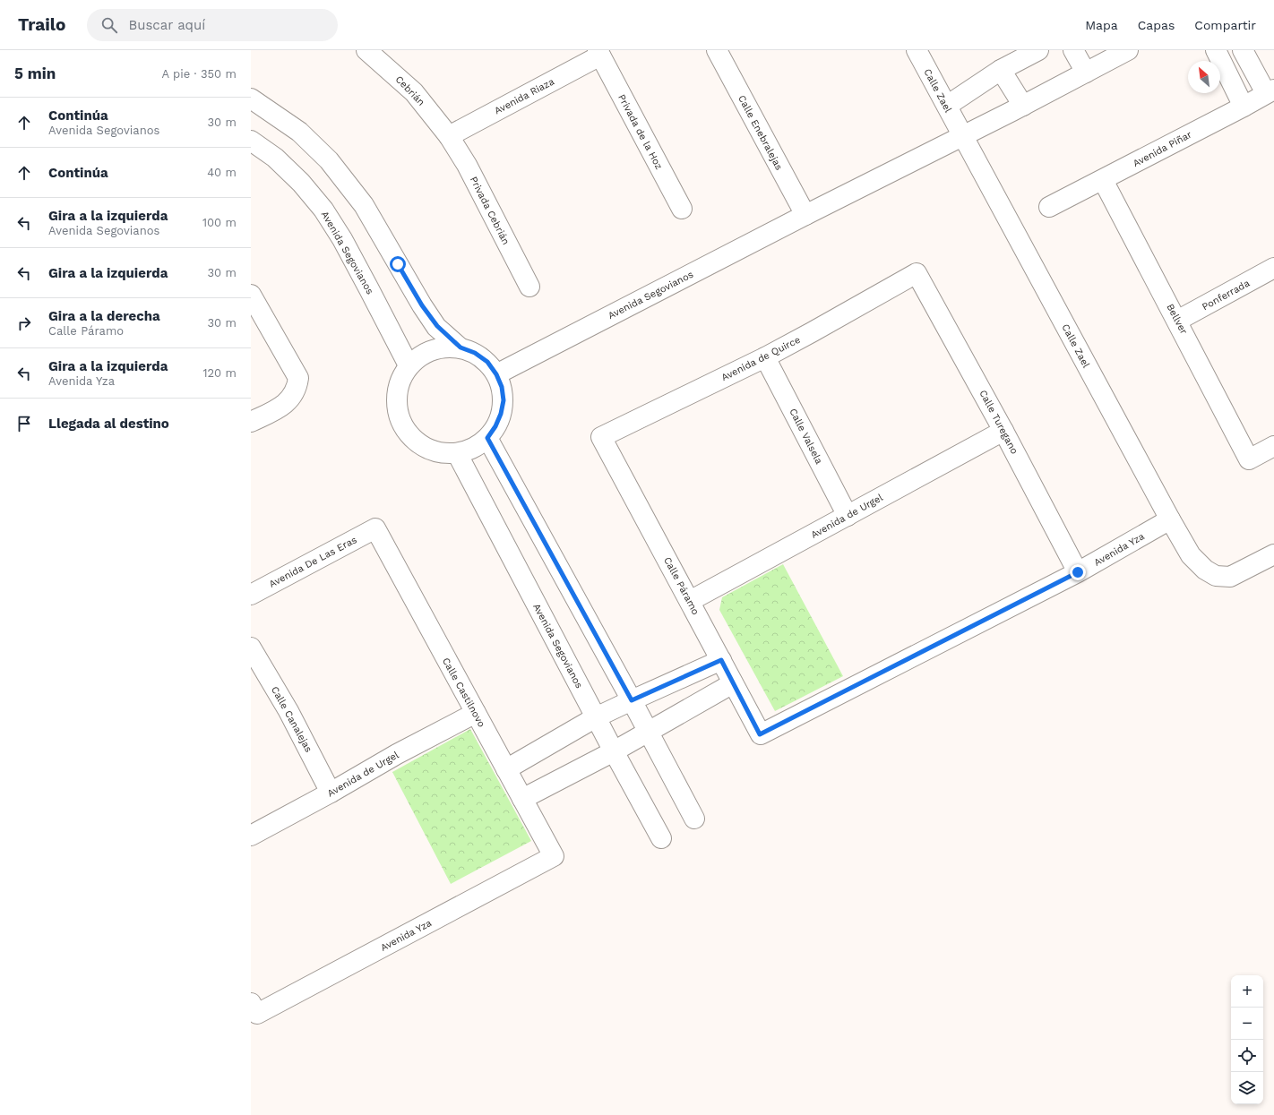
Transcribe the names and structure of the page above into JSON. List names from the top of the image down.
{
  "streets": {
    "street": [
      "Cebrián",
      "Calle Zael",
      "Avenida Riaza",
      "Privada de la Hoz",
      "Calle Enebralejas",
      "Avenida Piñar",
      "Privada Cebrián",
      "Avenida Segovianos",
      "Ponferrada",
      "Bellver",
      "Avenida de Quirce",
      "Calle Turegano",
      "Calle Valsela",
      "Avenida de Urgel",
      "Avenida Yza",
      "Avenida De Las Eras",
      "Calle Páramo",
      "Calle Castilnovo",
      "Calle Canalejas"
    ]
  },
  "crossings": [
    ["Cebrián", "Avenida Riaza"],
    ["Cebrián", "Privada Cebrián"],
    ["Calle Zael", "Avenida Segovianos"],
    ["Calle Zael", "Avenida Yza"],
    ["Avenida Riaza", "Privada de la Hoz"],
    ["Avenida Riaza", "Privada Cebrián"],
    ["Calle Enebralejas", "Avenida Segovianos"],
    ["Avenida Piñar", "Bellver"],
    ["Ponferrada", "Bellver"],
    ["Avenida de Quirce", "Calle Turegano"],
    ["Avenida de Quirce", "Calle Valsela"],
    ["Avenida de Quirce", "Calle Páramo"],
    ["Calle Turegano", "Avenida de Urgel"],
    ["Calle Turegano", "Avenida Yza"],
    ["Calle Valsela", "Avenida de Urgel"],
    ["Avenida de Urgel", "Calle Páramo"],
    ["Avenida de Urgel", "Calle Castilnovo"],
    ["Avenida de Urgel", "Calle Canalejas"],
    ["Avenida Yza", "Calle Páramo"],
    ["Avenida Yza", "Calle Castilnovo"],
    ["Avenida De Las Eras", "Calle Castilnovo"]
  ],
  "north": "top left",
  "page": {
    "header": "Trailo",
    "search": "Buscar aquí",
    "nav": ["Mapa", "Capas", "Compartir"],
    "heading": ["5 min", "A pie · 350 m"],
    "list": [
      ["Continúa", "Avenida Segovianos", "30 m"],
      ["Continúa", "40 m"],
      ["Gira a la izquierda", "Avenida Segovianos", "100 m"],
      ["Gira a la izquierda", "30 m"],
      ["Gira a la derecha", "Calle Páramo", "30 m"],
      ["Gira a la izquierda", "Avenida Yza", "120 m"],
      "Llegada al destino"
    ],
    "map_buttons": ["+", "−"]
  }
}
